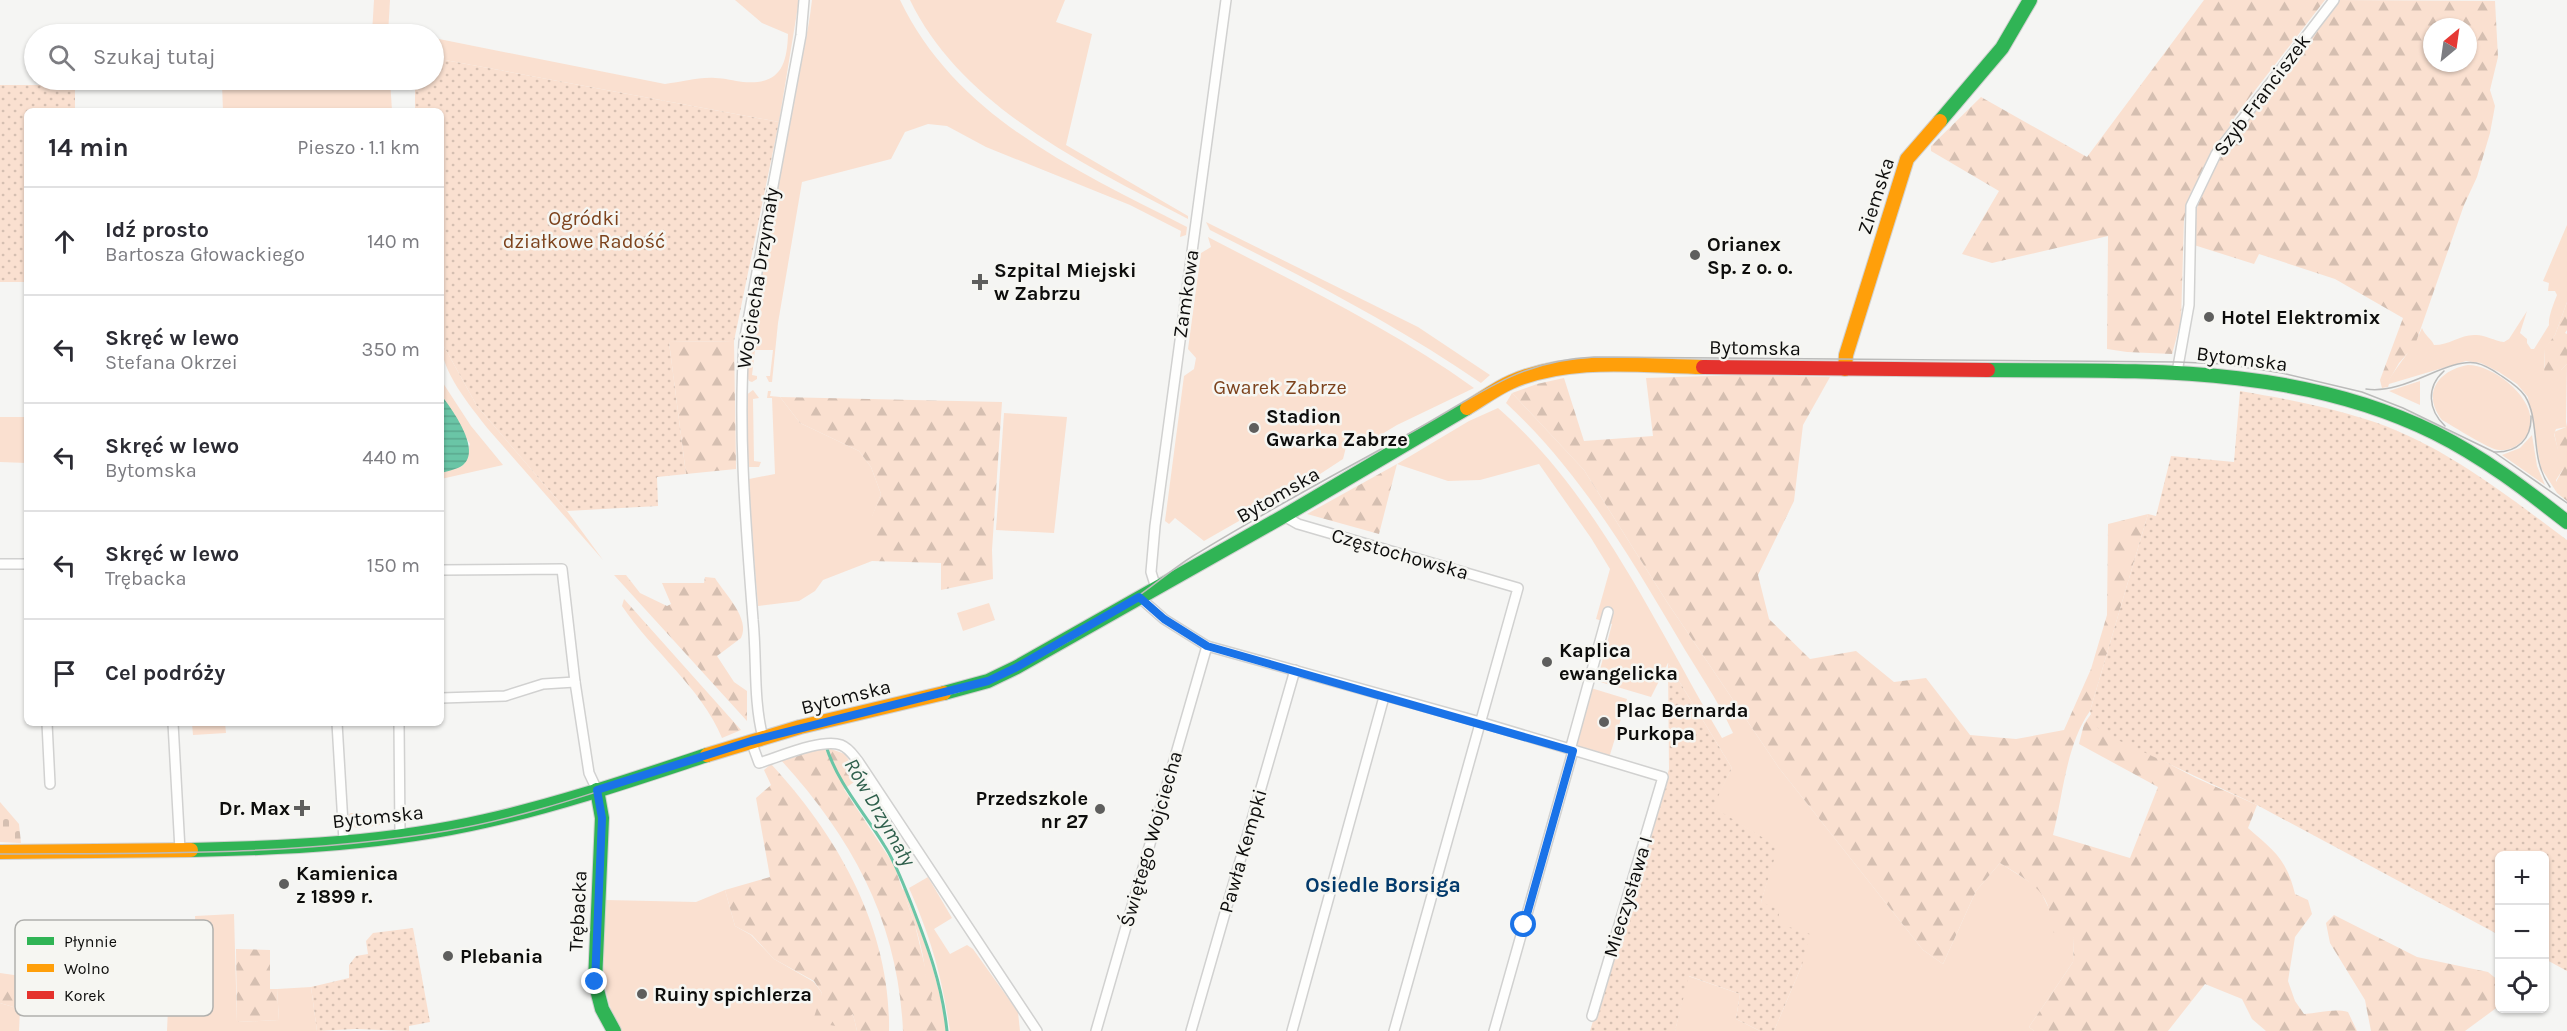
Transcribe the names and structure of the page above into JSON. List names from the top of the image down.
{
  "streets": {
    "street": [
      "Szyb Franciszek",
      "Ziemska",
      "Wojciecha Drzymały",
      "Zamkowa",
      "Bytomska",
      "Częstochowska",
      "Świętego Wojciecha",
      "Pawła Kempki",
      "Mieczysława I",
      "Trębacka"
    ]
  },
  "crossings": [
    ["Szyb Franciszek", "Bytomska"],
    ["Ziemska", "Bytomska"],
    ["Wojciecha Drzymały", "Bytomska"],
    ["Zamkowa", "Bytomska"],
    ["Bytomska", "Częstochowska"],
    ["Bytomska", "Trębacka"]
  ],
  "districts": ["Osiedle Borsiga"],
  "water": ["Rów Drzymały"],
  "parks": ["Ogródki działkowe Radość", "Gwarek Zabrze"],
  "places": {
    "other": [
      "Orianex Sp. z o. o.",
      "Hotel Elektromix",
      "Stadion Gwarka Zabrze",
      "Kaplica ewangelicka",
      "Plac Bernarda Purkopa",
      "Przedszkole nr 27",
      "Kamienica z 1899 r.",
      "Plebania",
      "Ruiny spichlerza"
    ],
    "health": ["Szpital Miejski w Zabrzu", "Dr. Max"]
  },
  "legend": ["Płynnie", "Wolno", "Korek"],
  "north": "top right",
  "page": {
    "search": "Szukaj tutaj",
    "heading": ["14 min", "Pieszo · 1.1 km"],
    "list": [
      ["Idź prosto", "Bartosza Głowackiego", "140 m"],
      ["Skręć w lewo", "Stefana Okrzei", "350 m"],
      ["Skręć w lewo", "Bytomska", "440 m"],
      ["Skręć w lewo", "Trębacka", "150 m"],
      "Cel podróży"
    ],
    "map_buttons": ["+", "−"]
  }
}
